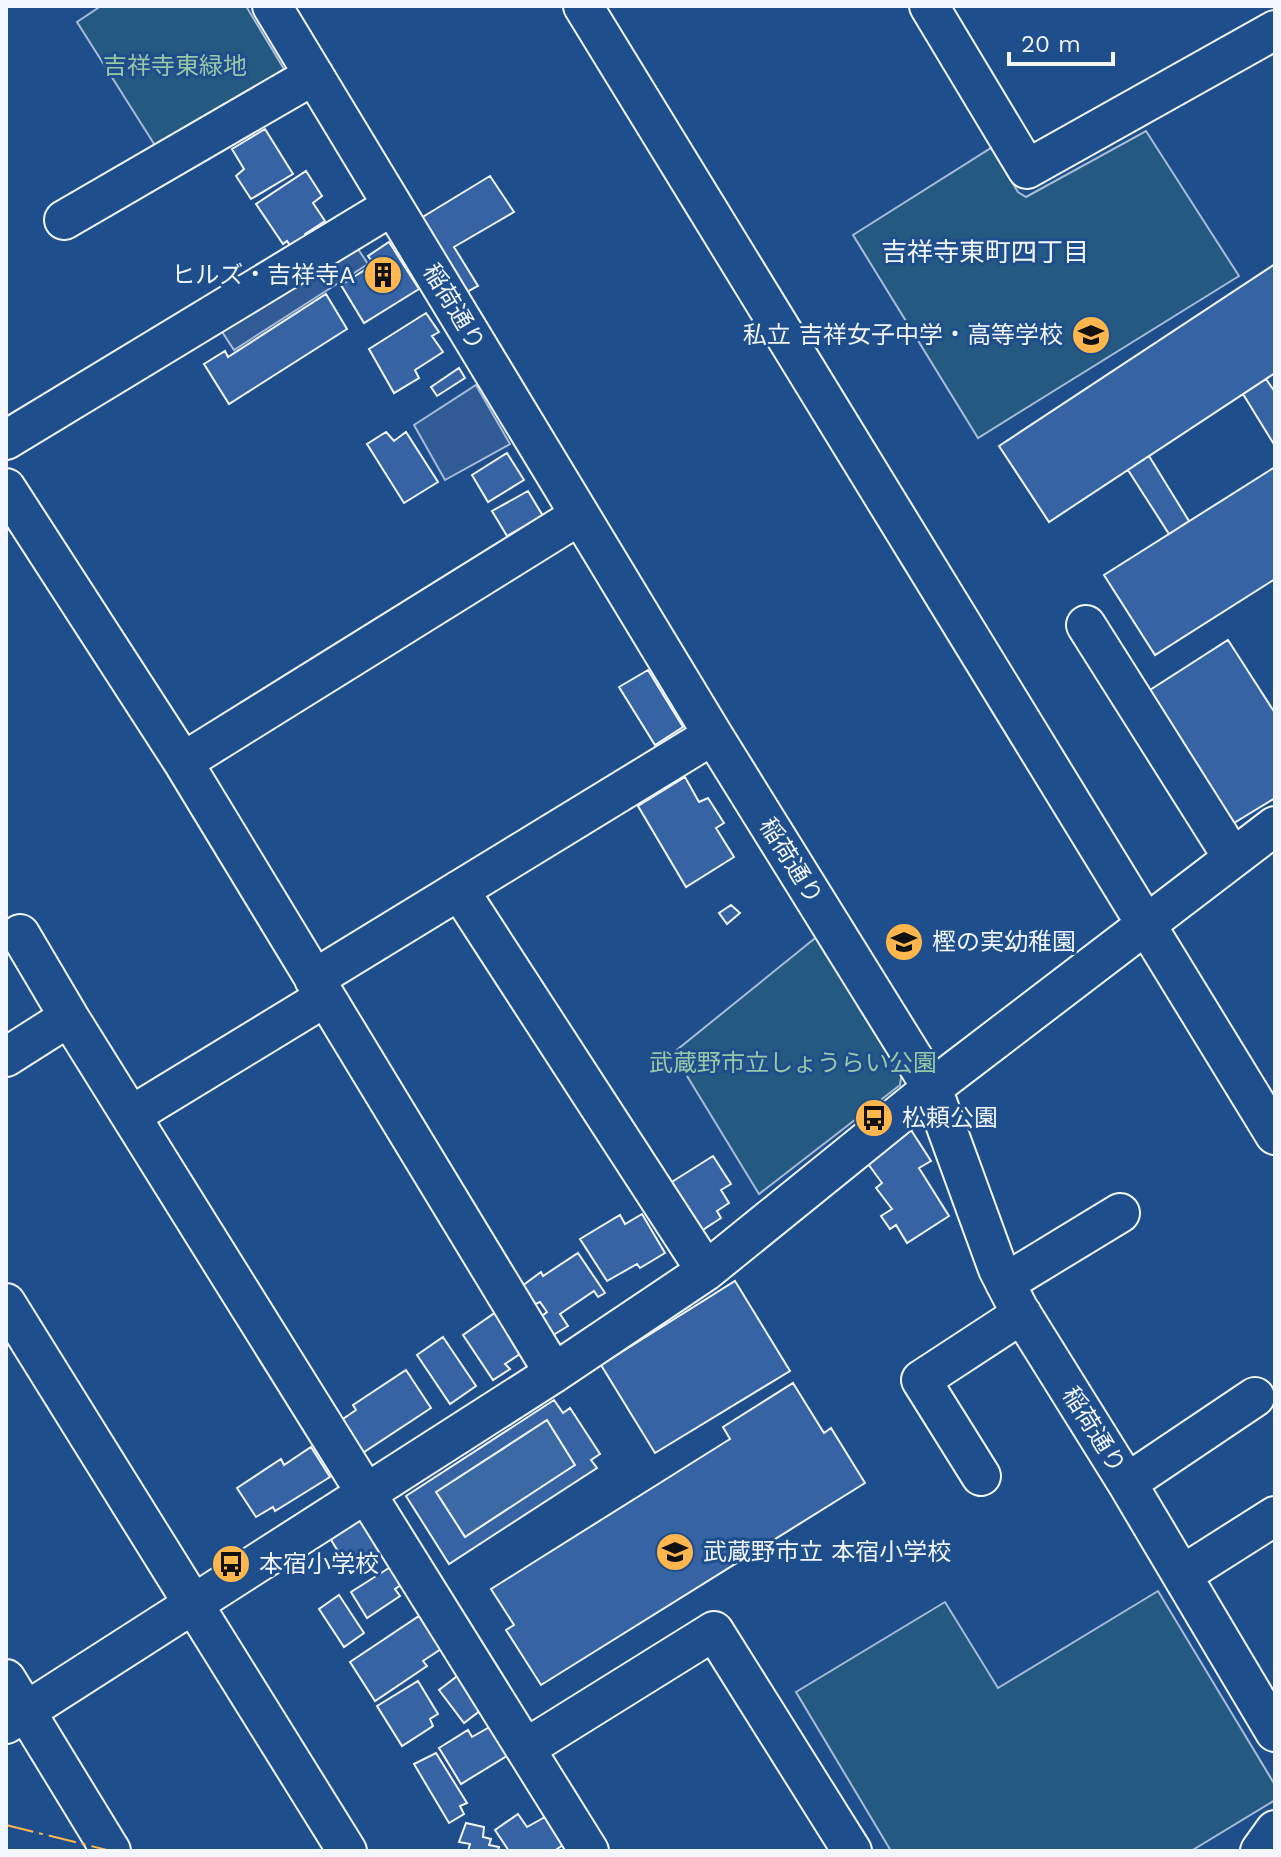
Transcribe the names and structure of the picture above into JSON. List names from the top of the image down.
{
  "streets": {
    "street": ["稲荷通り"]
  },
  "districts": ["吉祥寺東町四丁目"],
  "parks": ["吉祥寺東緑地", "武蔵野市立しょうらい公園"],
  "places": {
    "building": ["ヒルズ・吉祥寺A"],
    "school or university": ["私立 吉祥女子中学・高等学校", "樫の実幼稚園", "武蔵野市立 本宿小学校"],
    "bus stop": ["松頼公園", "本宿小学校"]
  },
  "scale_bar": "20 m"
}
